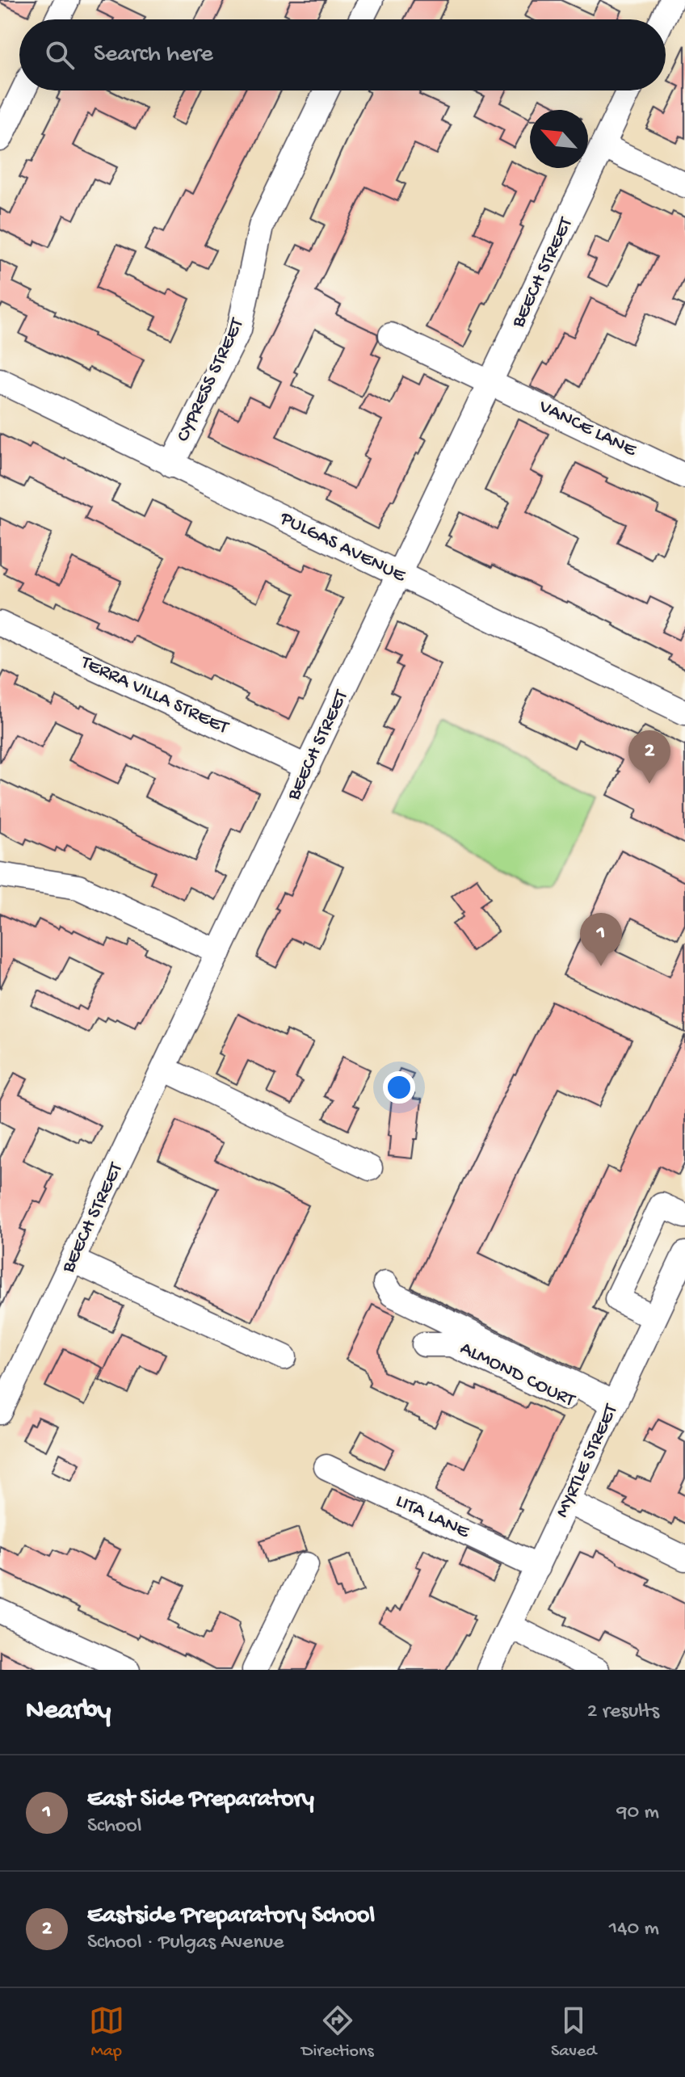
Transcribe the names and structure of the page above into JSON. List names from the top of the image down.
{
  "streets": {
    "street": [
      "BEECH STREET",
      "CYPRESS STREET",
      "VANCE LANE",
      "PULGAS AVENUE",
      "TERRA VILLA STREET",
      "ALMOND COURT",
      "MYRTLE STREET",
      "LITA LANE"
    ]
  },
  "crossings": [
    ["BEECH STREET", "VANCE LANE"],
    ["BEECH STREET", "PULGAS AVENUE"],
    ["BEECH STREET", "TERRA VILLA STREET"],
    ["CYPRESS STREET", "PULGAS AVENUE"],
    ["ALMOND COURT", "MYRTLE STREET"],
    ["MYRTLE STREET", "LITA LANE"]
  ],
  "north": "top left",
  "page": {
    "search": "Search here",
    "pins": ["2", "1"],
    "heading": ["Nearby", "2 results"],
    "list": [
      {
        "mark": "1",
        "name": "East Side Preparatory",
        "note": "School",
        "value": "90 m"
      },
      {
        "mark": "2",
        "name": "Eastside Preparatory School",
        "note": "School · Pulgas Avenue",
        "value": "140 m"
      }
    ],
    "nav": ["Map", "Directions", "Saved"]
  }
}
